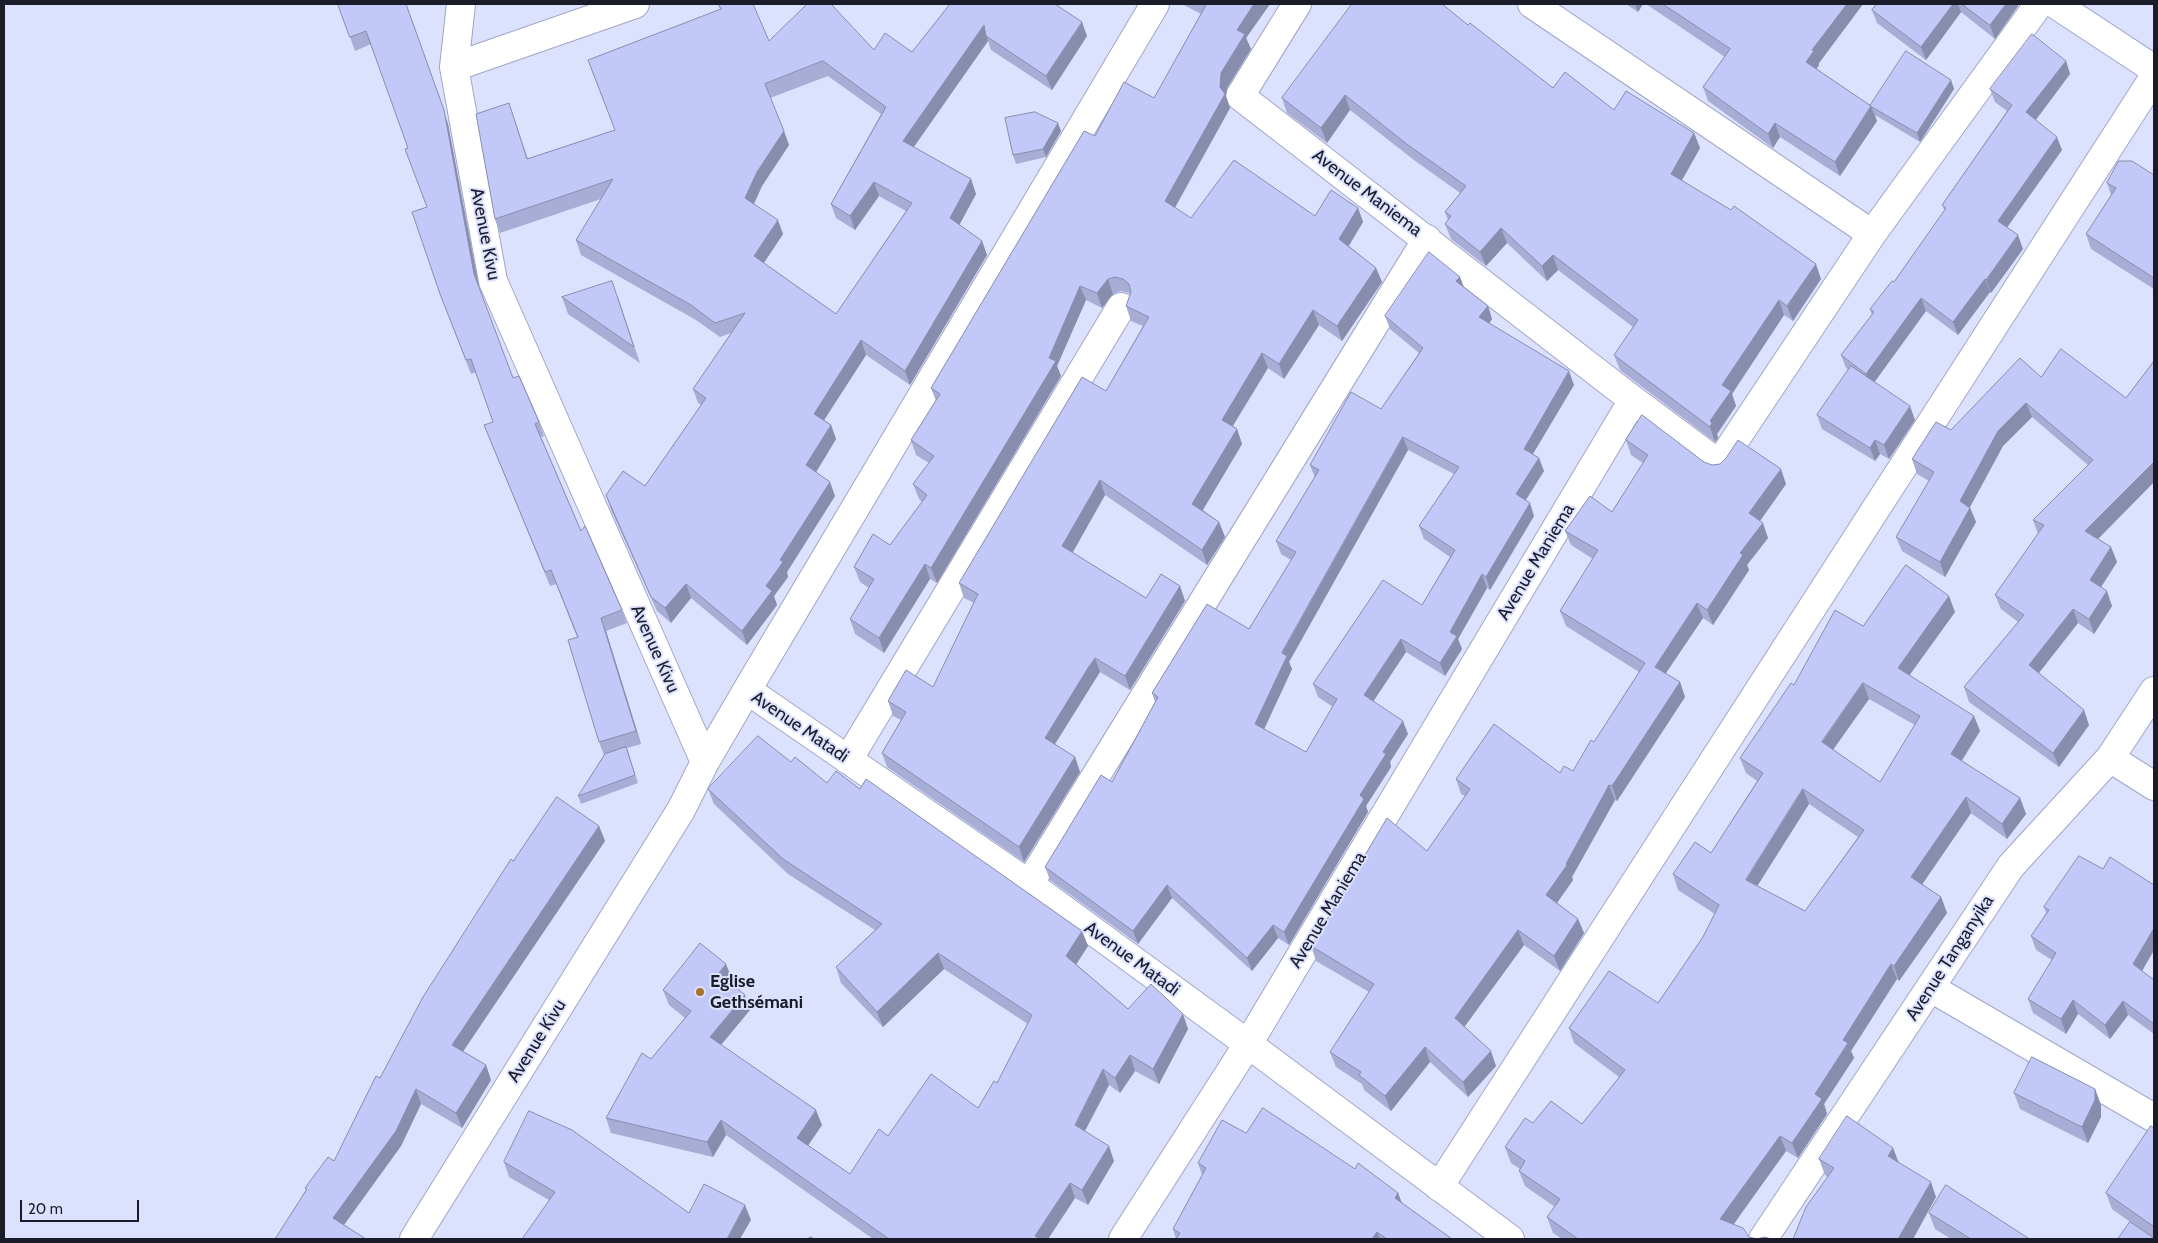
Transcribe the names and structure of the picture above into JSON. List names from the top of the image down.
{
  "streets": {
    "street": [
      "Avenue Maniema",
      "Avenue Kivu",
      "Avenue Matadi",
      "Avenue Tanganyika"
    ]
  },
  "crossings": [
    ["Avenue Maniema", "Avenue Matadi"]
  ],
  "places": ["Eglise Gethsémani"],
  "scale_bar": "20 m"
}
